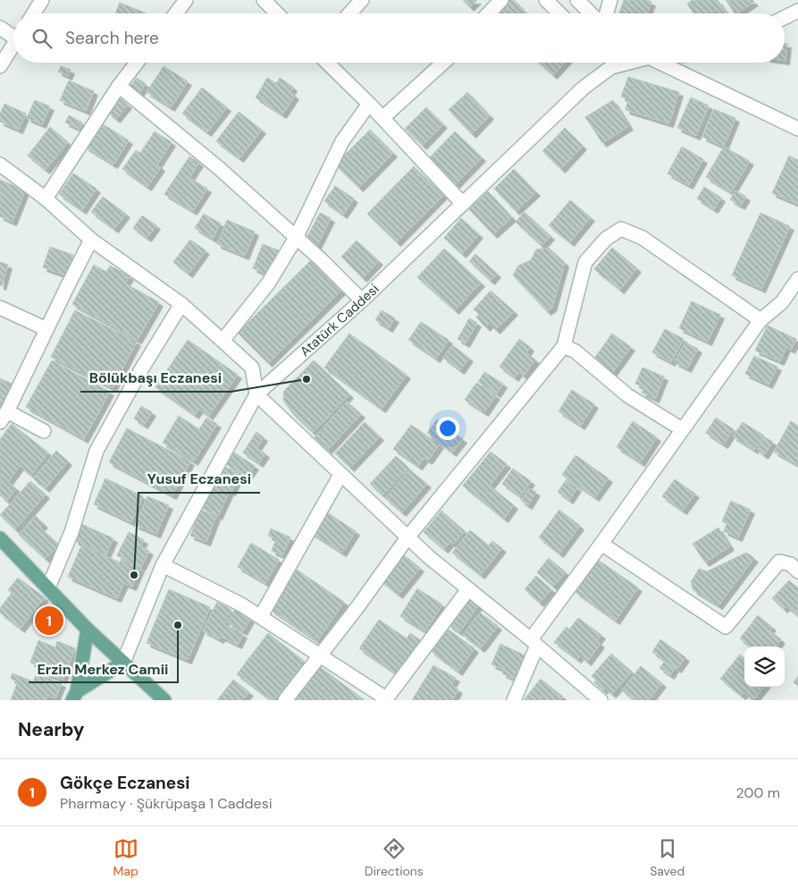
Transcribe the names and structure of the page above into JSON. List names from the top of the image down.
{
  "streets": {
    "street": ["Atatürk Caddesi"]
  },
  "places": ["Bölükbaşı Eczanesi", "Yusuf Eczanesi", "Erzin Merkez Camii"],
  "page": {
    "search": "Search here",
    "pins": "1",
    "heading": "Nearby",
    "list": [
      {
        "mark": "1",
        "name": "Gökçe Eczanesi",
        "note": "Pharmacy · Şükrüpaşa 1 Caddesi",
        "value": "200 m"
      }
    ],
    "nav": ["Map", "Directions", "Saved"]
  }
}
